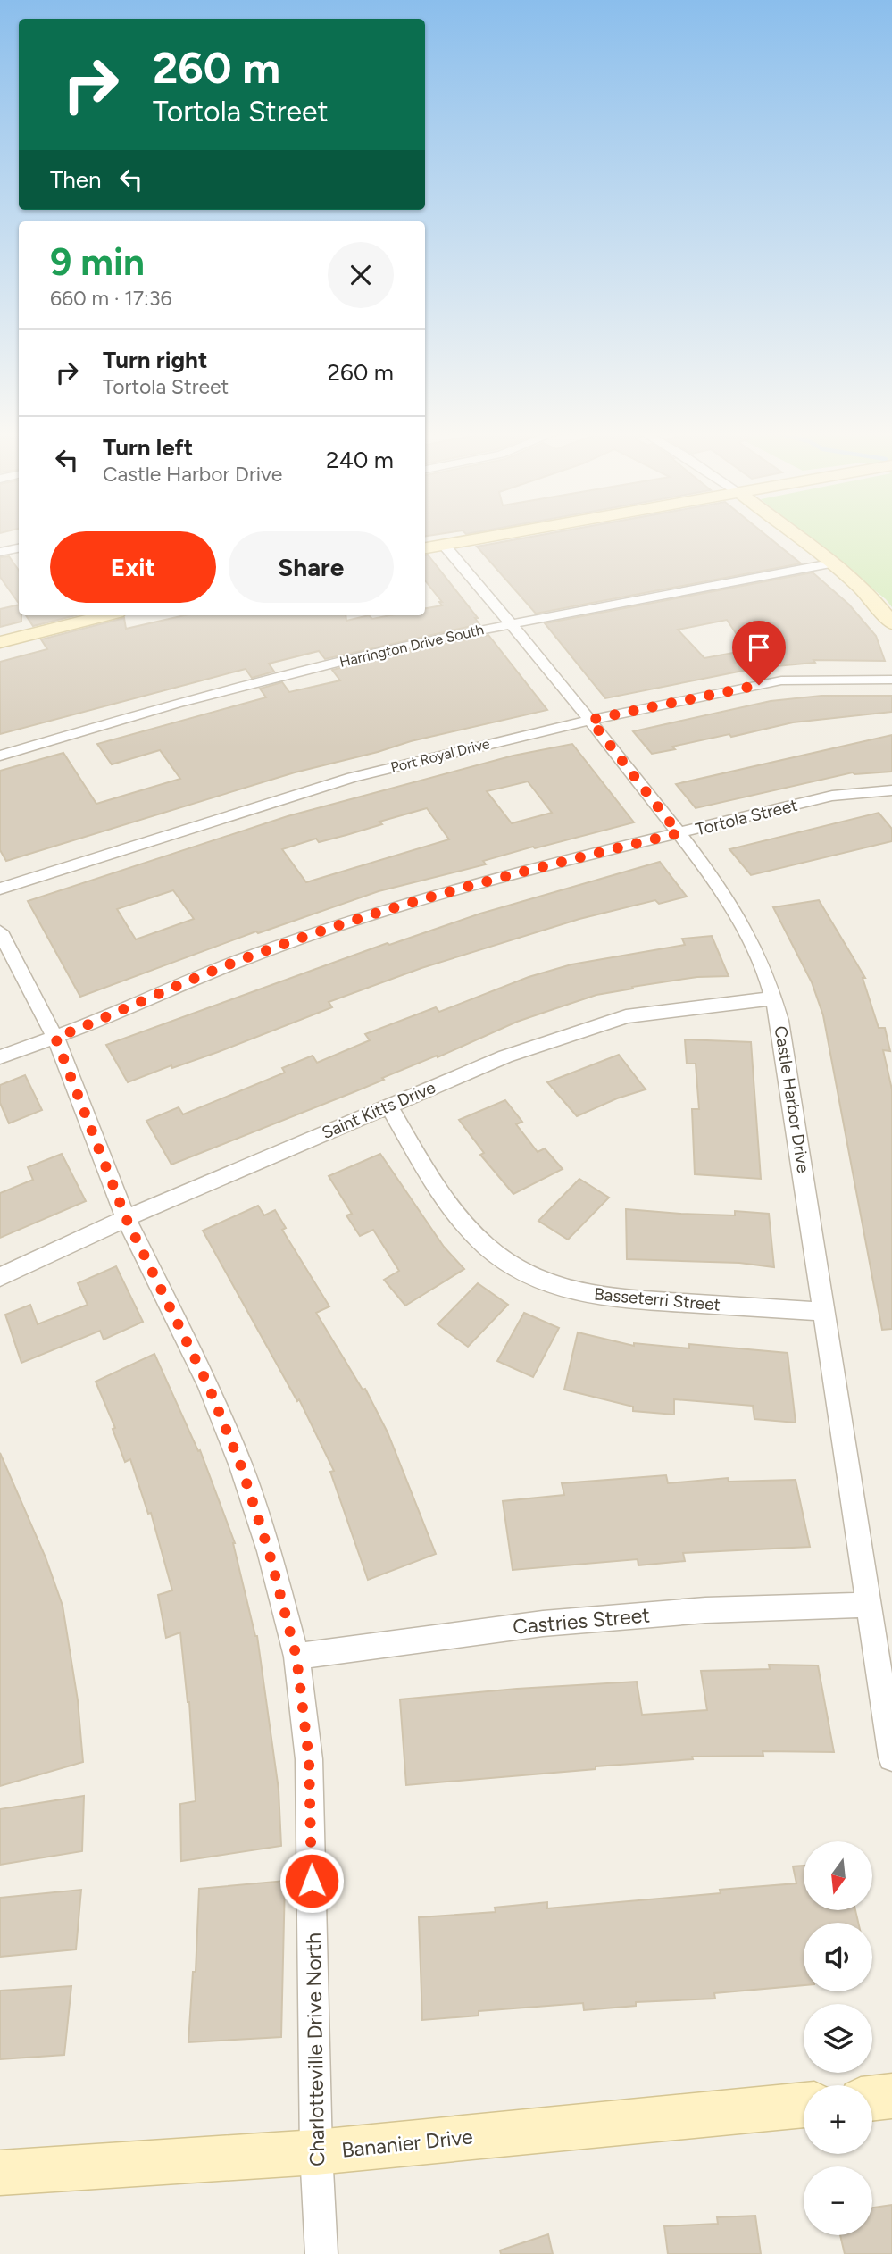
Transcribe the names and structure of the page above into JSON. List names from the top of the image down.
{
  "streets": {
    "street": [
      "Harrington Drive South",
      "Port Royal Drive",
      "Tortola Street",
      "Castle Harbor Drive",
      "Saint Kitts Drive",
      "Basseterri Street",
      "Castries Street",
      "Charlotteville Drive North",
      "Bananier Drive"
    ]
  },
  "crossings": [
    ["Harrington Drive South", "Castle Harbor Drive"],
    ["Port Royal Drive", "Castle Harbor Drive"],
    ["Tortola Street", "Castle Harbor Drive"],
    ["Tortola Street", "Charlotteville Drive North"],
    ["Castle Harbor Drive", "Saint Kitts Drive"],
    ["Castle Harbor Drive", "Basseterri Street"],
    ["Castle Harbor Drive", "Castries Street"],
    ["Saint Kitts Drive", "Basseterri Street"],
    ["Saint Kitts Drive", "Charlotteville Drive North"],
    ["Castries Street", "Charlotteville Drive North"],
    ["Charlotteville Drive North", "Bananier Drive"]
  ],
  "north": "bottom",
  "page": {
    "turn": ["260 m", "Tortola Street"],
    "then": "Then",
    "heading": ["9 min", "660 m · 17:36"],
    "list": [
      {
        "name": "Turn right",
        "note": "Tortola Street",
        "value": "260 m"
      },
      {
        "name": "Turn left",
        "note": "Castle Harbor Drive",
        "value": "240 m"
      }
    ],
    "buttons": ["Exit", "Share"],
    "map_buttons": ["+", "−"]
  }
}
